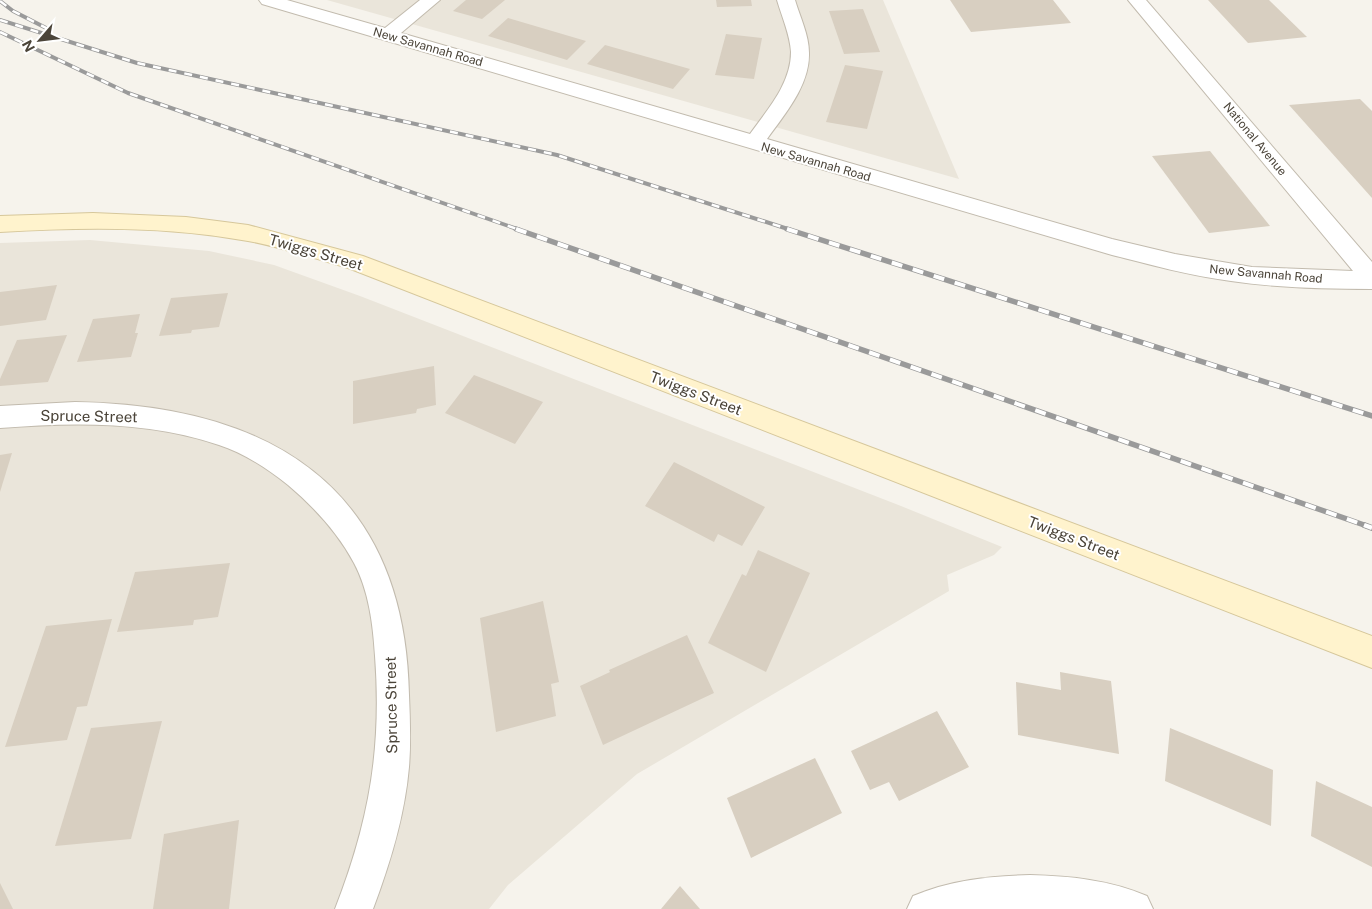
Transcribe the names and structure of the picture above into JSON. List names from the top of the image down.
{
  "streets": {
    "main road": ["Twiggs Street"],
    "street": ["New Savannah Road", "National Avenue", "Spruce Street"]
  },
  "crossings": [
    ["New Savannah Road", "National Avenue"]
  ],
  "north": "bottom left"
}
